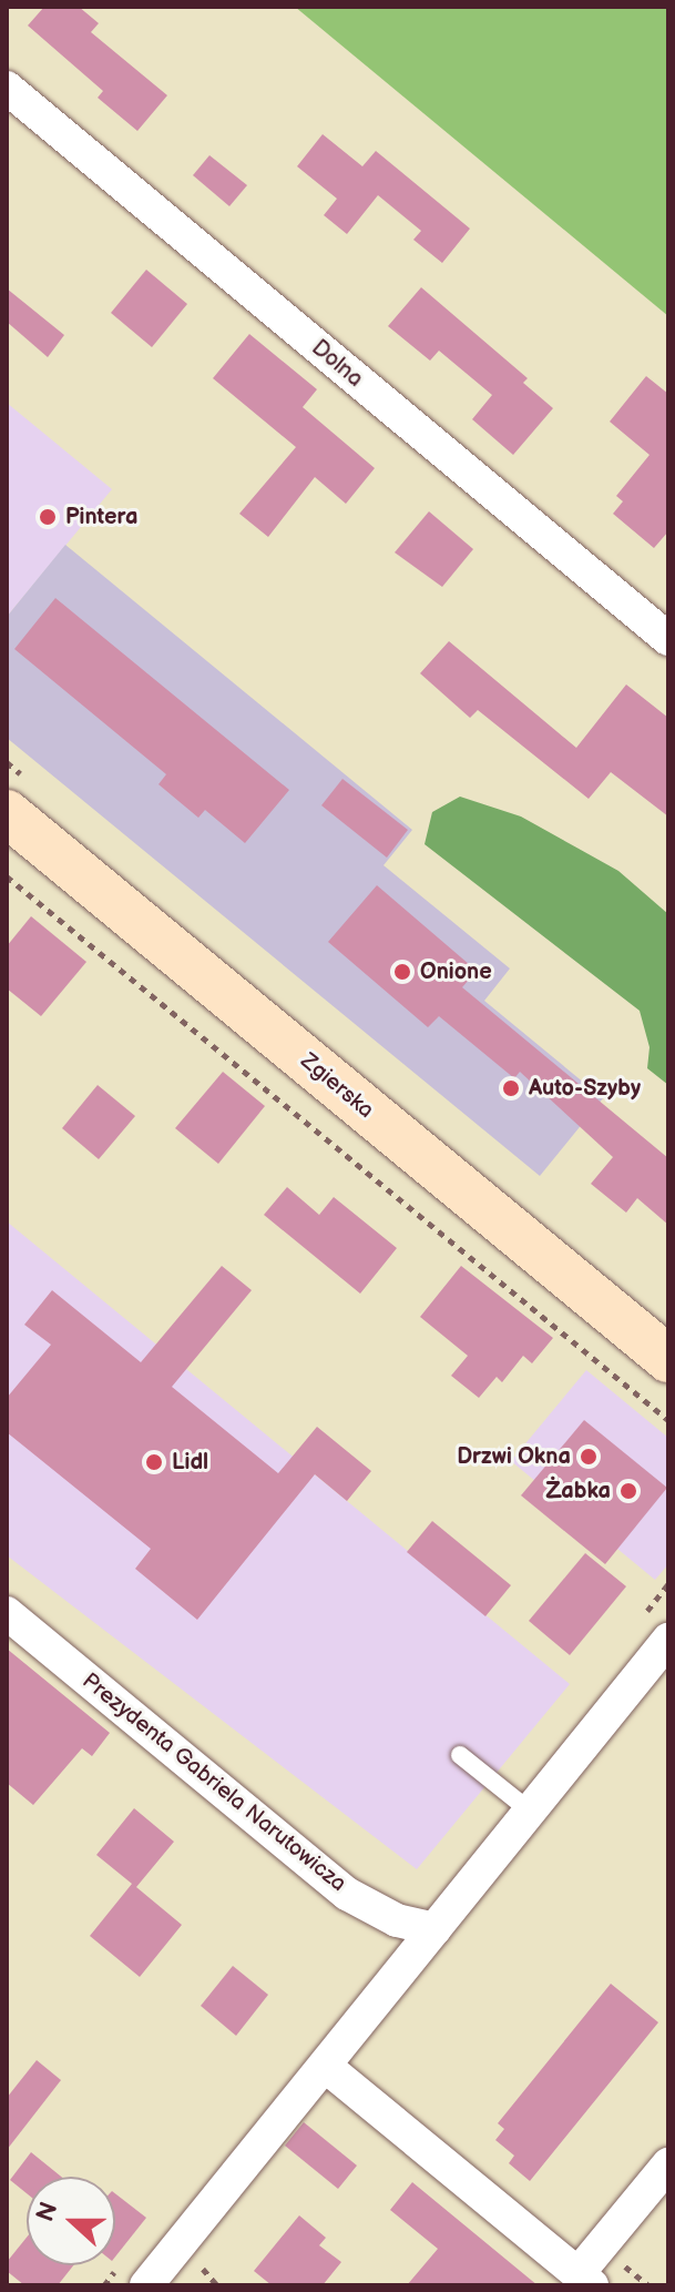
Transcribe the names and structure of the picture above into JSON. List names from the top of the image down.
{
  "streets": {
    "main road": ["Zgierska"],
    "street": ["Dolna", "Prezydenta Gabriela Narutowicza"]
  },
  "places": [
    "Pintera",
    "Onione",
    "Auto-Szyby",
    "Drzwi Okna",
    "Lidl",
    "Żabka"
  ],
  "north": "left"
}
